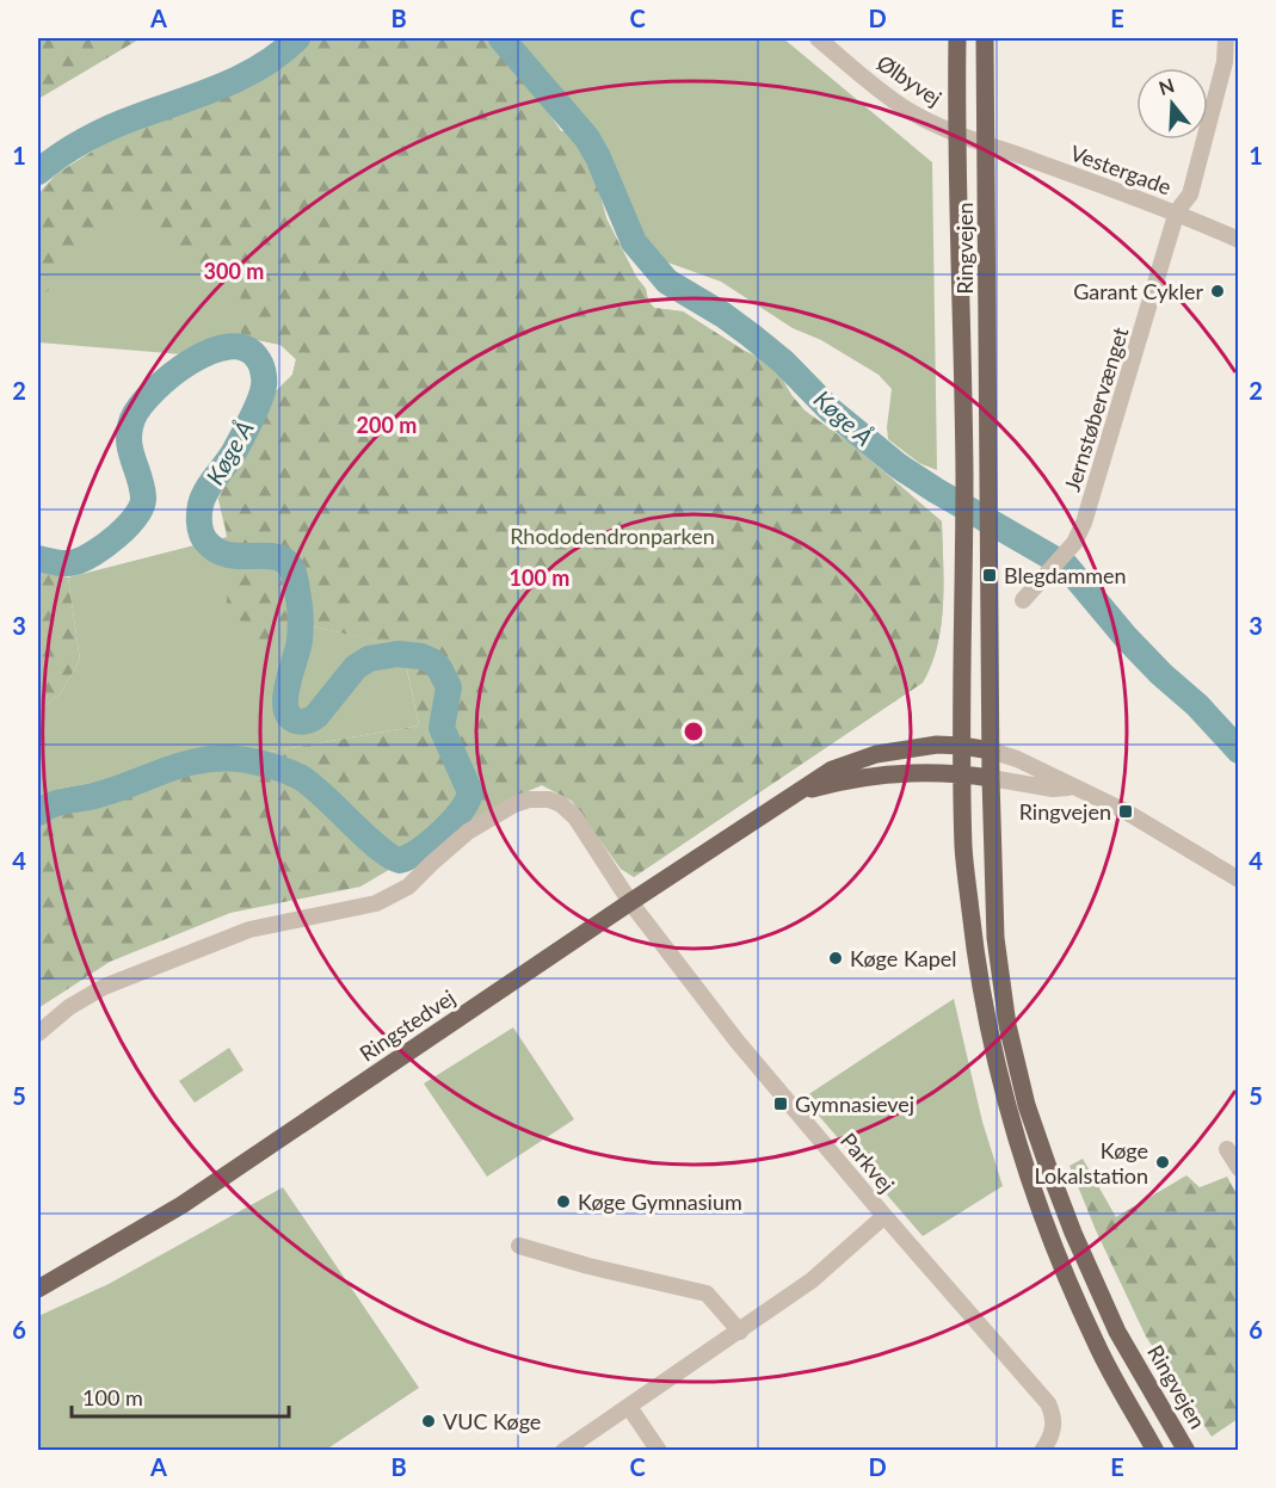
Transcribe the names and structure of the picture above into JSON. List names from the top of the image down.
{
  "streets": {
    "main road": ["Ringvejen", "Ringstedvej"],
    "street": [
      "Ølbyvej",
      "Vestergade",
      "Jernstøbervænget",
      "Parkvej"
    ]
  },
  "crossings": [
    ["Ølbyvej", "Vestergade"],
    ["Ølbyvej", "Ringvejen"],
    ["Vestergade", "Ringvejen"],
    ["Vestergade", "Jernstøbervænget"],
    ["Ringvejen", "Ringstedvej"],
    ["Ringstedvej", "Parkvej"]
  ],
  "water": ["Køge Å"],
  "parks": ["Rhododendronparken"],
  "places": {
    "other": [
      "Garant Cykler",
      "Køge Kapel",
      "Køge Lokalstation",
      "Køge Gymnasium",
      "VUC Køge"
    ],
    "transit": ["Blegdammen", "Ringvejen", "Gymnasievej"]
  },
  "scale_bar": "100 m",
  "north": "top",
  "grid": {
    "columns": [
      "A",
      "B",
      "C",
      "D",
      "E"
    ],
    "rows": [
      "1",
      "2",
      "3",
      "4",
      "5",
      "6"
    ]
  },
  "rings": ["300 m", "200 m", "100 m"]
}
